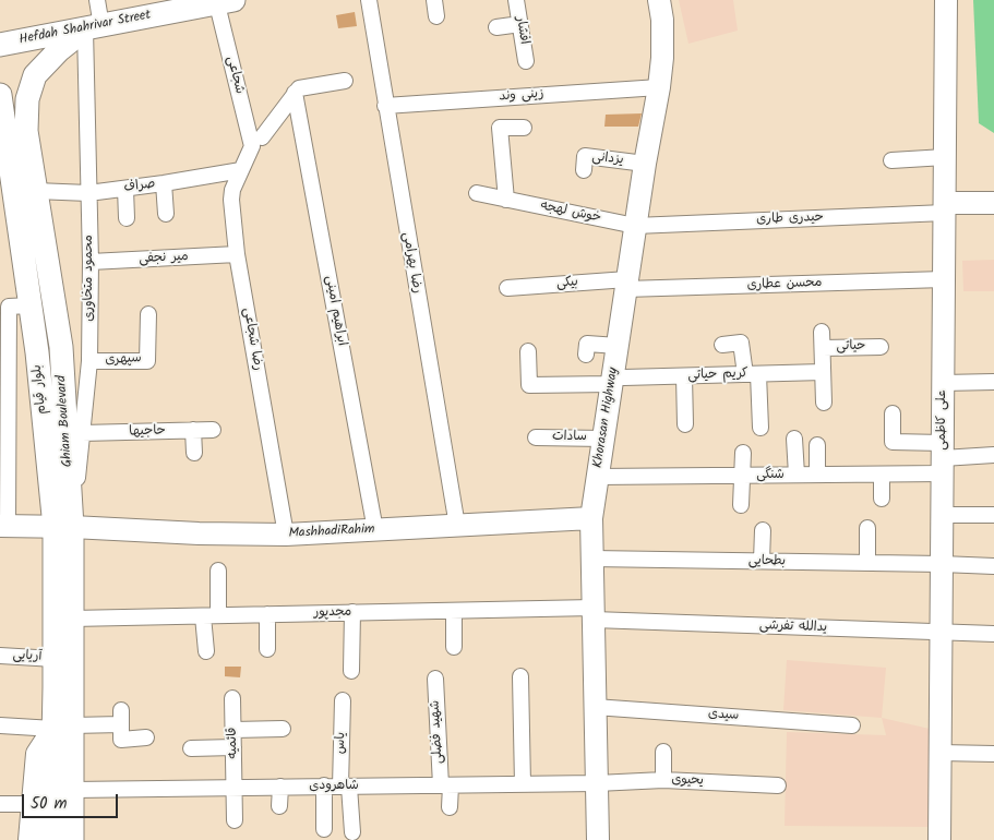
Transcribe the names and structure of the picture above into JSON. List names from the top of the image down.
{
  "streets": {
    "main road": [
      "Hefdah Shahrivar Street",
      "بلوار قیام",
      "Khorasan Highway",
      "علی کاظمی",
      "Ghiam Boulevard",
      "MashhadiRahim"
    ],
    "street": [
      "افشار",
      "شجاعی",
      "زینی وند",
      "یزدانی",
      "صراف",
      "خوش لهجه",
      "حیدری طاری",
      "میر نجفی",
      "رضا بهرامی",
      "محمود متخاوری",
      "بیکی",
      "محسن عطاری",
      "ابراهیم امینی",
      "رضا شجاعی",
      "حیاتی",
      "سپهری",
      "کریم حیاتی",
      "حاجیها",
      "سادات",
      "شنگی",
      "بطحایی",
      "مجدپور",
      "یدالله تفرشی",
      "آریایی",
      "سیدی",
      "شهید فضلی",
      "قائمیه",
      "یاس",
      "یحیوی",
      "شاهرودی"
    ]
  },
  "crossings": [
    ["Hefdah Shahrivar Street", "شجاعی"],
    ["Hefdah Shahrivar Street", "محمود متخاوری"],
    ["Hefdah Shahrivar Street", "Ghiam Boulevard"],
    ["شجاعی", "رضا شجاعی"],
    ["زینی وند", "رضا بهرامی"],
    ["زینی وند", "Khorasan Highway"],
    ["یزدانی", "Khorasan Highway"],
    ["صراف", "محمود متخاوری"],
    ["صراف", "رضا شجاعی"],
    ["صراف", "Ghiam Boulevard"],
    ["خوش لهجه", "حیدری طاری"],
    ["خوش لهجه", "Khorasan Highway"],
    ["حیدری طاری", "Khorasan Highway"],
    ["حیدری طاری", "علی کاظمی"],
    ["میر نجفی", "محمود متخاوری"],
    ["میر نجفی", "رضا شجاعی"],
    ["رضا بهرامی", "MashhadiRahim"],
    ["محمود متخاوری", "سپهری"],
    ["محمود متخاوری", "بلوار قیام"],
    ["محمود متخاوری", "Ghiam Boulevard"],
    ["محمود متخاوری", "حاجیها"],
    ["محمود متخاوری", "MashhadiRahim"],
    ["بیکی", "محسن عطاری"],
    ["بیکی", "Khorasan Highway"],
    ["محسن عطاری", "Khorasan Highway"],
    ["محسن عطاری", "علی کاظمی"],
    ["ابراهیم امینی", "رضا شجاعی"],
    ["ابراهیم امینی", "MashhadiRahim"],
    ["رضا شجاعی", "MashhadiRahim"],
    ["کریم حیاتی", "Khorasan Highway"],
    ["بلوار قیام", "Ghiam Boulevard"],
    ["بلوار قیام", "MashhadiRahim"],
    ["بلوار قیام", "آریایی"],
    ["Khorasan Highway", "سادات"],
    ["Khorasan Highway", "شنگی"],
    ["Khorasan Highway", "MashhadiRahim"],
    ["Khorasan Highway", "بطحایی"],
    ["Khorasan Highway", "مجدپور"],
    ["Khorasan Highway", "یدالله تفرشی"],
    ["Khorasan Highway", "سیدی"],
    ["Khorasan Highway", "یحیوی"],
    ["Khorasan Highway", "شاهرودی"],
    ["علی کاظمی", "شنگی"],
    ["علی کاظمی", "بطحایی"],
    ["علی کاظمی", "یدالله تفرشی"],
    ["Ghiam Boulevard", "MashhadiRahim"],
    ["Ghiam Boulevard", "مجدپور"],
    ["Ghiam Boulevard", "آریایی"],
    ["Ghiam Boulevard", "شاهرودی"],
    ["مجدپور", "یدالله تفرشی"],
    ["شهید فضلی", "شاهرودی"],
    ["قائمیه", "شاهرودی"],
    ["یاس", "شاهرودی"],
    ["یحیوی", "شاهرودی"]
  ],
  "scale_bar": "50 m"
}
